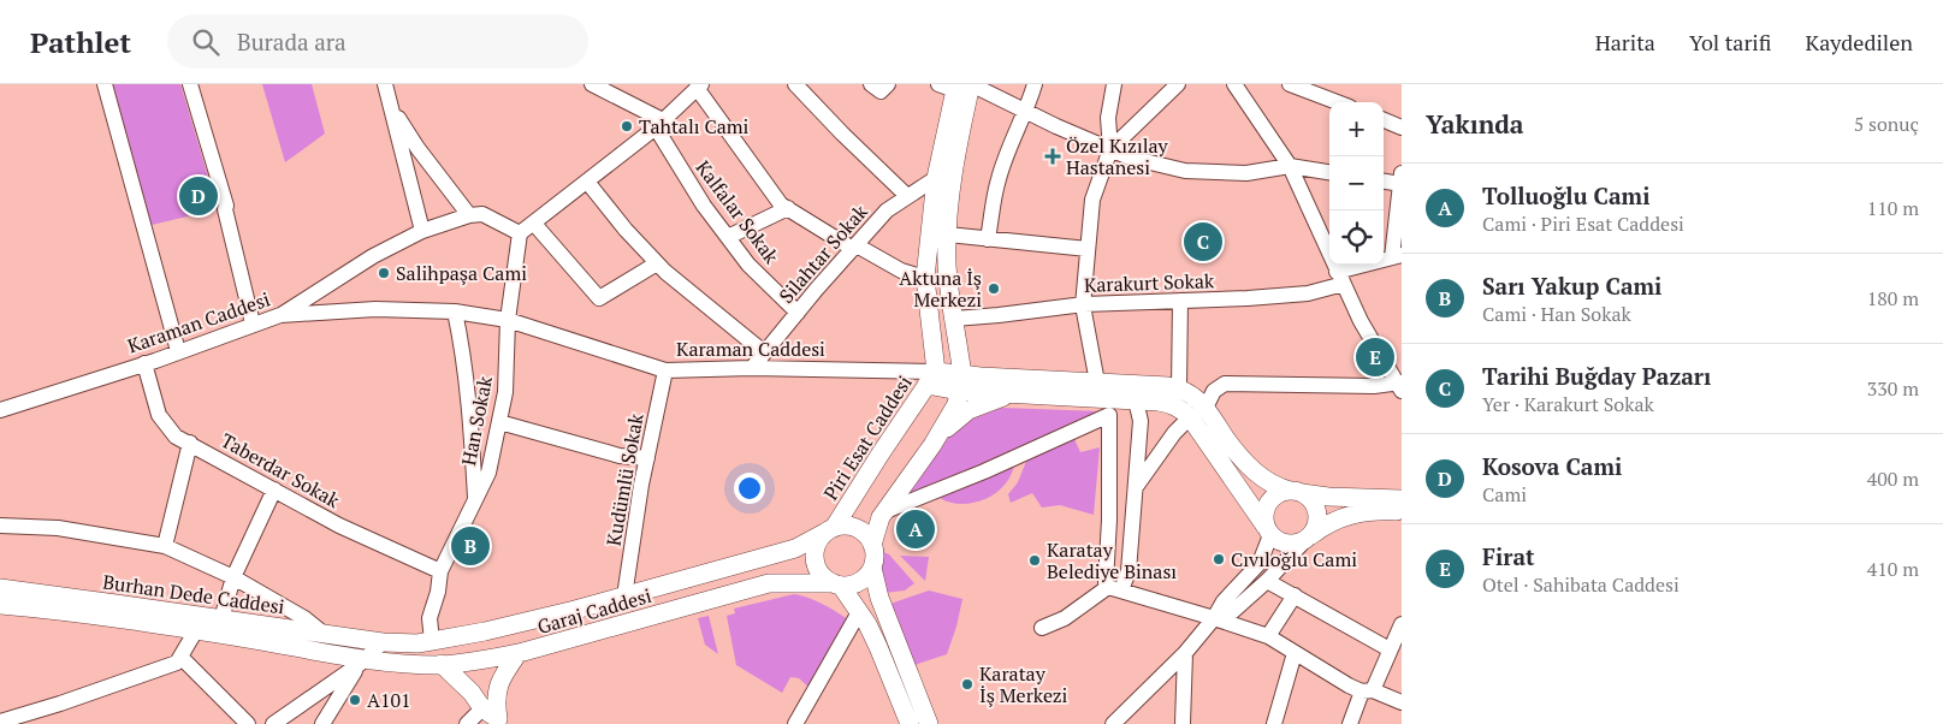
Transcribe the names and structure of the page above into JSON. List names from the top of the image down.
{
  "streets": {
    "main road": [
      "Karaman Caddesi",
      "Piri Esat Caddesi",
      "Burhan Dede Caddesi",
      "Garaj Caddesi"
    ],
    "street": [
      "Kalfalar Sokak",
      "Silahtar Sokak",
      "Karakurt Sokak",
      "Han Sokak",
      "Taberdar Sokak",
      "Kudümlü Sokak"
    ]
  },
  "crossings": [
    ["Kalfalar Sokak", "Silahtar Sokak"],
    ["Silahtar Sokak", "Karaman Caddesi"],
    ["Karaman Caddesi", "Han Sokak"],
    ["Karaman Caddesi", "Piri Esat Caddesi"],
    ["Karaman Caddesi", "Taberdar Sokak"],
    ["Karaman Caddesi", "Kudümlü Sokak"],
    ["Han Sokak", "Taberdar Sokak"],
    ["Han Sokak", "Garaj Caddesi"],
    ["Piri Esat Caddesi", "Garaj Caddesi"],
    ["Kudümlü Sokak", "Garaj Caddesi"],
    ["Burhan Dede Caddesi", "Garaj Caddesi"]
  ],
  "places": {
    "other": [
      "Tahtalı Cami",
      "Salihpaşa Cami",
      "Aktuna İş Merkezi",
      "Cıvıloğlu Cami",
      "Karatay Belediye Binası",
      "Karatay İş Merkezi",
      "A101"
    ],
    "health": ["Özel Kızılay Hastanesi"]
  },
  "page": {
    "header": "Pathlet",
    "search": "Burada ara",
    "nav": ["Harita", "Yol tarifi", "Kaydedilen"],
    "heading": ["Yakında", "5 sonuç"],
    "map_buttons": ["+", "−"],
    "list": [
      {
        "mark": "A",
        "name": "Tolluoğlu Cami",
        "note": "Cami · Piri Esat Caddesi",
        "value": "110 m"
      },
      {
        "mark": "B",
        "name": "Sarı Yakup Cami",
        "note": "Cami · Han Sokak",
        "value": "180 m"
      },
      {
        "mark": "C",
        "name": "Tarihi Buğday Pazarı",
        "note": "Yer · Karakurt Sokak",
        "value": "330 m"
      },
      {
        "mark": "D",
        "name": "Kosova Cami",
        "note": "Cami",
        "value": "400 m"
      },
      {
        "mark": "E",
        "name": "Firat",
        "note": "Otel · Sahibata Caddesi",
        "value": "410 m"
      }
    ],
    "pins": [
      "D",
      "C",
      "E",
      "A",
      "B"
    ]
  }
}
